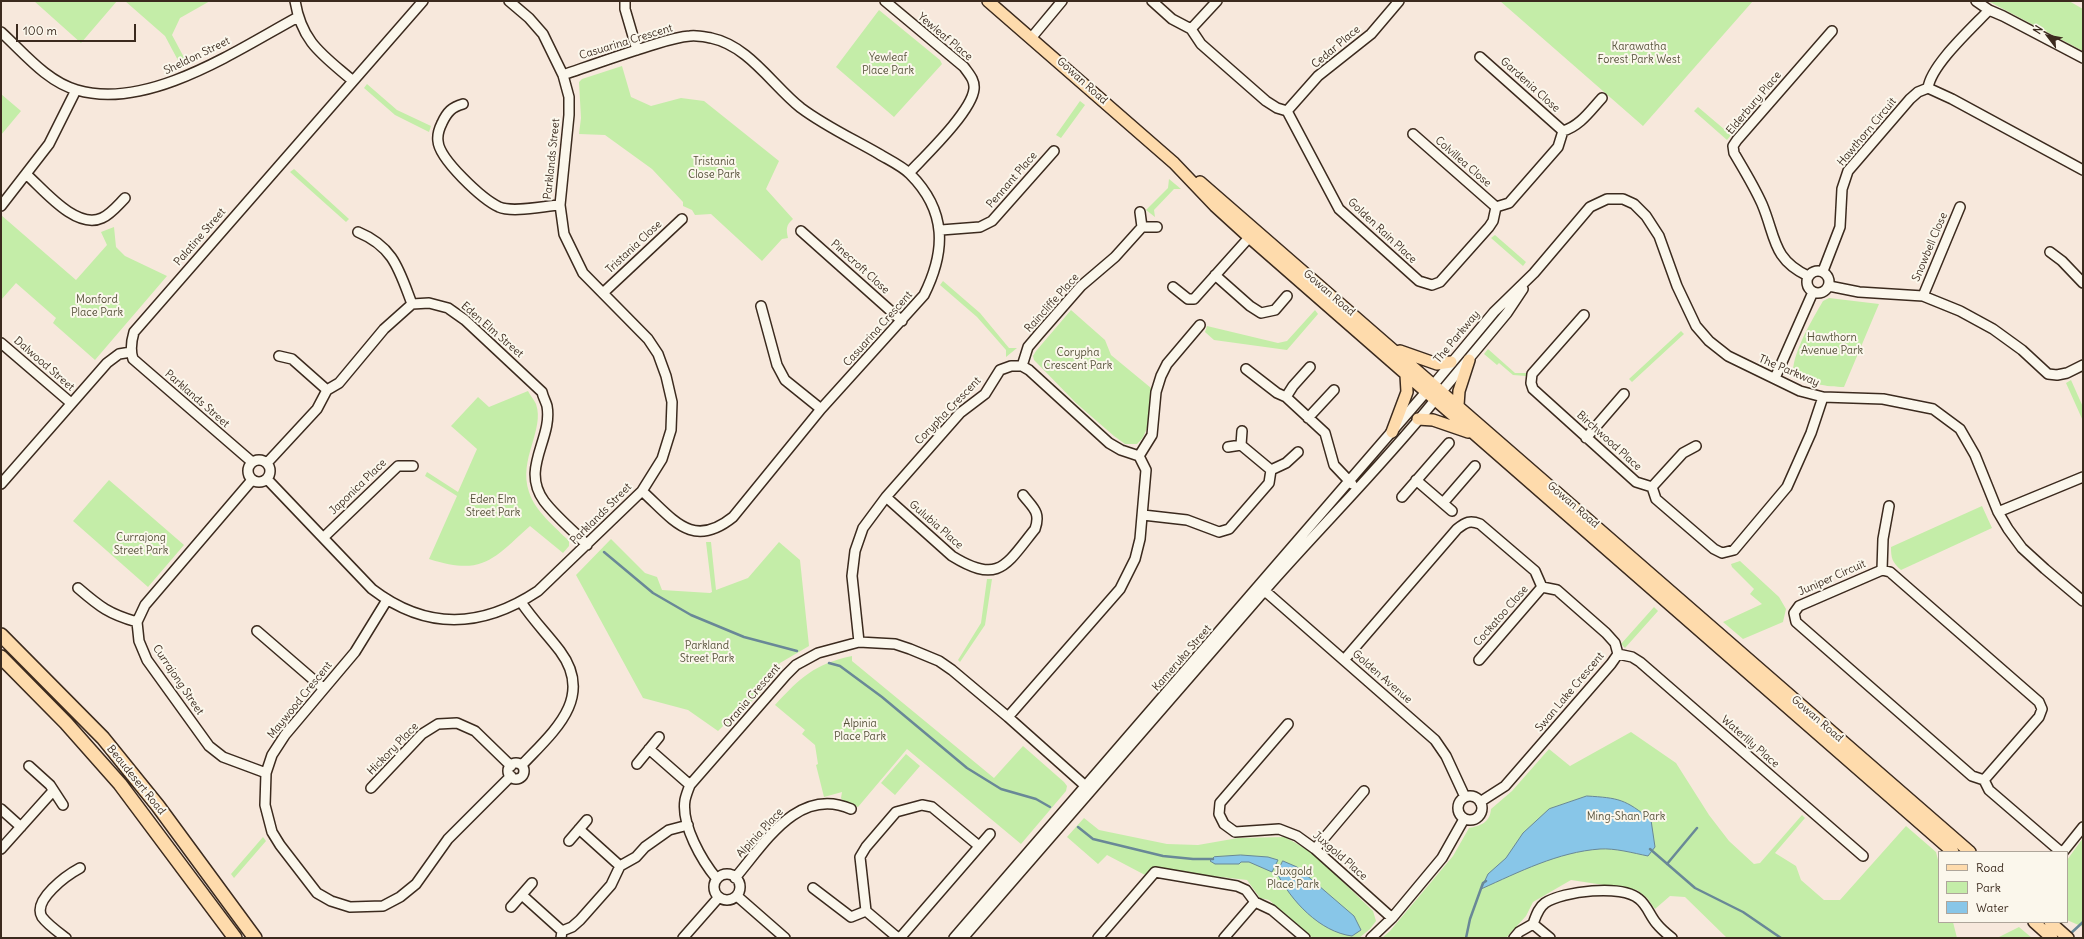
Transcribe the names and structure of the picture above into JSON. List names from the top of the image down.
{
  "streets": {
    "highway": ["Beaudesert Road"],
    "main road": ["Gowan Road"],
    "street": [
      "Yewleaf Place",
      "Casuarina Crescent",
      "Cedar Place",
      "Sheldon Street",
      "Gardenia Close",
      "Elderbury Place",
      "Hawthorn Circuit",
      "Parklands Street",
      "Colvillea Close",
      "Pennant Place",
      "Golden Rain Place",
      "Palatine Street",
      "Tristania Close",
      "Snowbell Close",
      "Pinecroft Close",
      "Raincliffe Place",
      "Eden Elm Street",
      "The Parkway",
      "Dalwood Street",
      "Corypha Crescent",
      "Birchwood Place",
      "Japonica Place",
      "Gulubia Place",
      "Juniper Circuit",
      "Cockatoo Close",
      "Kameruka Street",
      "Golden Avenue",
      "Currajong Street",
      "Swan Lake Crescent",
      "Orania Crescent",
      "Maywood Crescent",
      "Waterlily Place",
      "Hickory Place",
      "Alpinia Place",
      "Juxgold Place"
    ]
  },
  "crossings": [
    ["Yewleaf Place", "Casuarina Crescent"],
    ["Casuarina Crescent", "Parklands Street"],
    ["Casuarina Crescent", "Pennant Place"],
    ["Casuarina Crescent", "Pinecroft Close"],
    ["Cedar Place", "Golden Rain Place"],
    ["Gowan Road", "The Parkway"],
    ["Gowan Road", "Kameruka Street"],
    ["Elderbury Place", "Hawthorn Circuit"],
    ["Parklands Street", "Palatine Street"],
    ["Parklands Street", "Tristania Close"],
    ["Parklands Street", "Eden Elm Street"],
    ["Parklands Street", "Japonica Place"],
    ["Parklands Street", "Currajong Street"],
    ["Parklands Street", "Maywood Crescent"],
    ["Colvillea Close", "Golden Rain Place"],
    ["Raincliffe Place", "Corypha Crescent"],
    ["The Parkway", "Kameruka Street"],
    ["Corypha Crescent", "Gulubia Place"],
    ["Corypha Crescent", "Orania Crescent"],
    ["Cockatoo Close", "Swan Lake Crescent"],
    ["Kameruka Street", "Golden Avenue"],
    ["Kameruka Street", "Orania Crescent"],
    ["Golden Avenue", "Swan Lake Crescent"],
    ["Currajong Street", "Maywood Crescent"],
    ["Swan Lake Crescent", "Waterlily Place"],
    ["Orania Crescent", "Alpinia Place"],
    ["Maywood Crescent", "Hickory Place"]
  ],
  "parks": [
    "Karawatha Forest Park West",
    "Yewleaf Place Park",
    "Tristania Close Park",
    "Monford Place Park",
    "Hawthorn Avenue Park",
    "Corypha Crescent Park",
    "Eden Elm Street Park",
    "Currajong Street Park",
    "Parkland Street Park",
    "Alpinia Place Park",
    "Ming-Shan Park",
    "Juxgold Place Park"
  ],
  "legend": ["Road", "Park", "Water"],
  "scale_bar": "100 m",
  "north": "top left"
}
